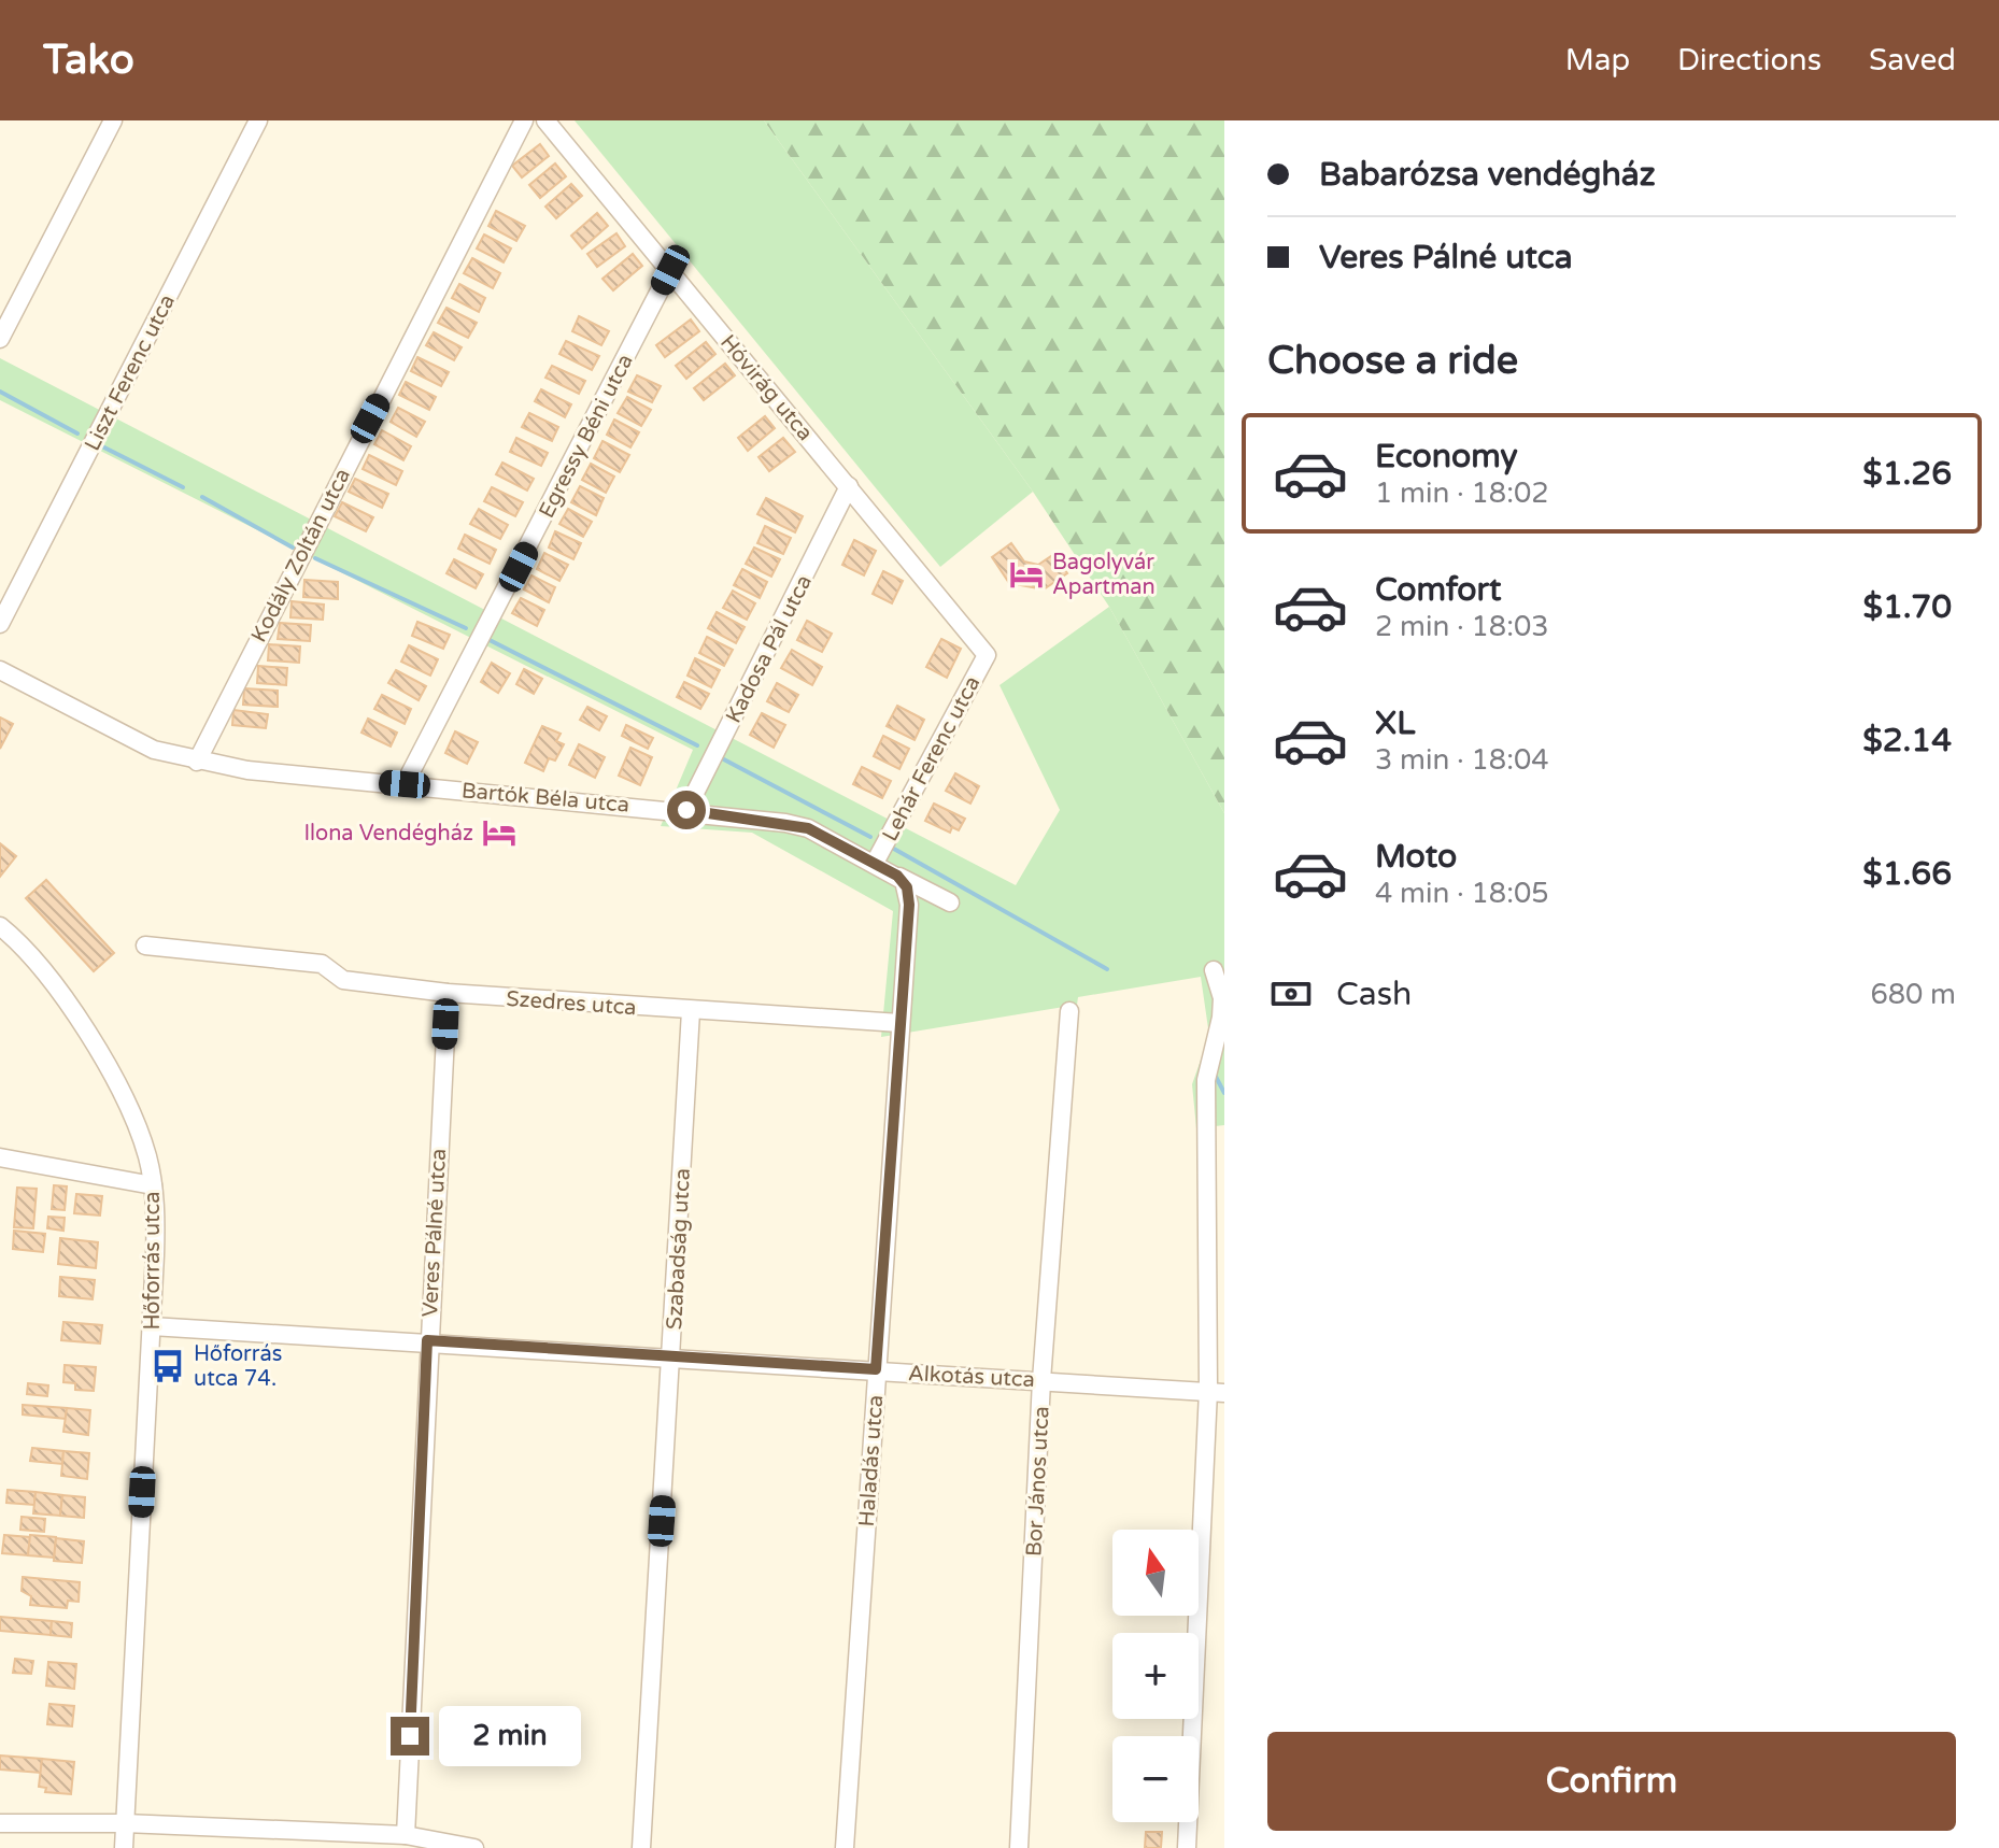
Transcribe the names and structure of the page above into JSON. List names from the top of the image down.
{
  "streets": {
    "street": [
      "Liszt Ferenc utca",
      "Hóvirág utca",
      "Egressy Béni utca",
      "Kodály Zoltán utca",
      "Kadosa Pál utca",
      "Lehár Ferenc utca",
      "Bartók Béla utca",
      "Szedres utca",
      "Veres Pálné utca",
      "Szabadság utca",
      "Hőforrás utca",
      "Alkotás utca",
      "Haladás utca",
      "Bor János utca"
    ]
  },
  "crossings": [
    ["Hóvirág utca", "Egressy Béni utca"],
    ["Hóvirág utca", "Kadosa Pál utca"],
    ["Hóvirág utca", "Lehár Ferenc utca"],
    ["Egressy Béni utca", "Bartók Béla utca"],
    ["Kodály Zoltán utca", "Bartók Béla utca"],
    ["Kadosa Pál utca", "Bartók Béla utca"],
    ["Lehár Ferenc utca", "Bartók Béla utca"],
    ["Szedres utca", "Veres Pálné utca"],
    ["Szedres utca", "Szabadság utca"],
    ["Szedres utca", "Haladás utca"],
    ["Veres Pálné utca", "Alkotás utca"],
    ["Szabadság utca", "Alkotás utca"],
    ["Hőforrás utca", "Alkotás utca"],
    ["Alkotás utca", "Haladás utca"],
    ["Alkotás utca", "Bor János utca"]
  ],
  "places": {
    "hotel": ["Bagolyvár Apartman", "Ilona Vendégház"],
    "bus stop": ["Hőforrás utca 74."]
  },
  "north": "top",
  "page": {
    "header": "Tako",
    "nav": ["Map", "Directions", "Saved"],
    "banner": ["Babarózsa vendégház", "Veres Pálné utca"],
    "heading": "Choose a ride",
    "list": [
      {
        "name": "Economy",
        "note": "1 min · 18:02",
        "value": "$1.26"
      },
      {
        "name": "Comfort",
        "note": "2 min · 18:03",
        "value": "$1.70"
      },
      {
        "name": "XL",
        "note": "3 min · 18:04",
        "value": "$2.14"
      },
      {
        "name": "Moto",
        "note": "4 min · 18:05",
        "value": "$1.66"
      }
    ],
    "pay": ["Cash", "680 m"],
    "map_buttons": ["+", "−"],
    "bubble": "2 min",
    "buttons": "Confirm"
  }
}
